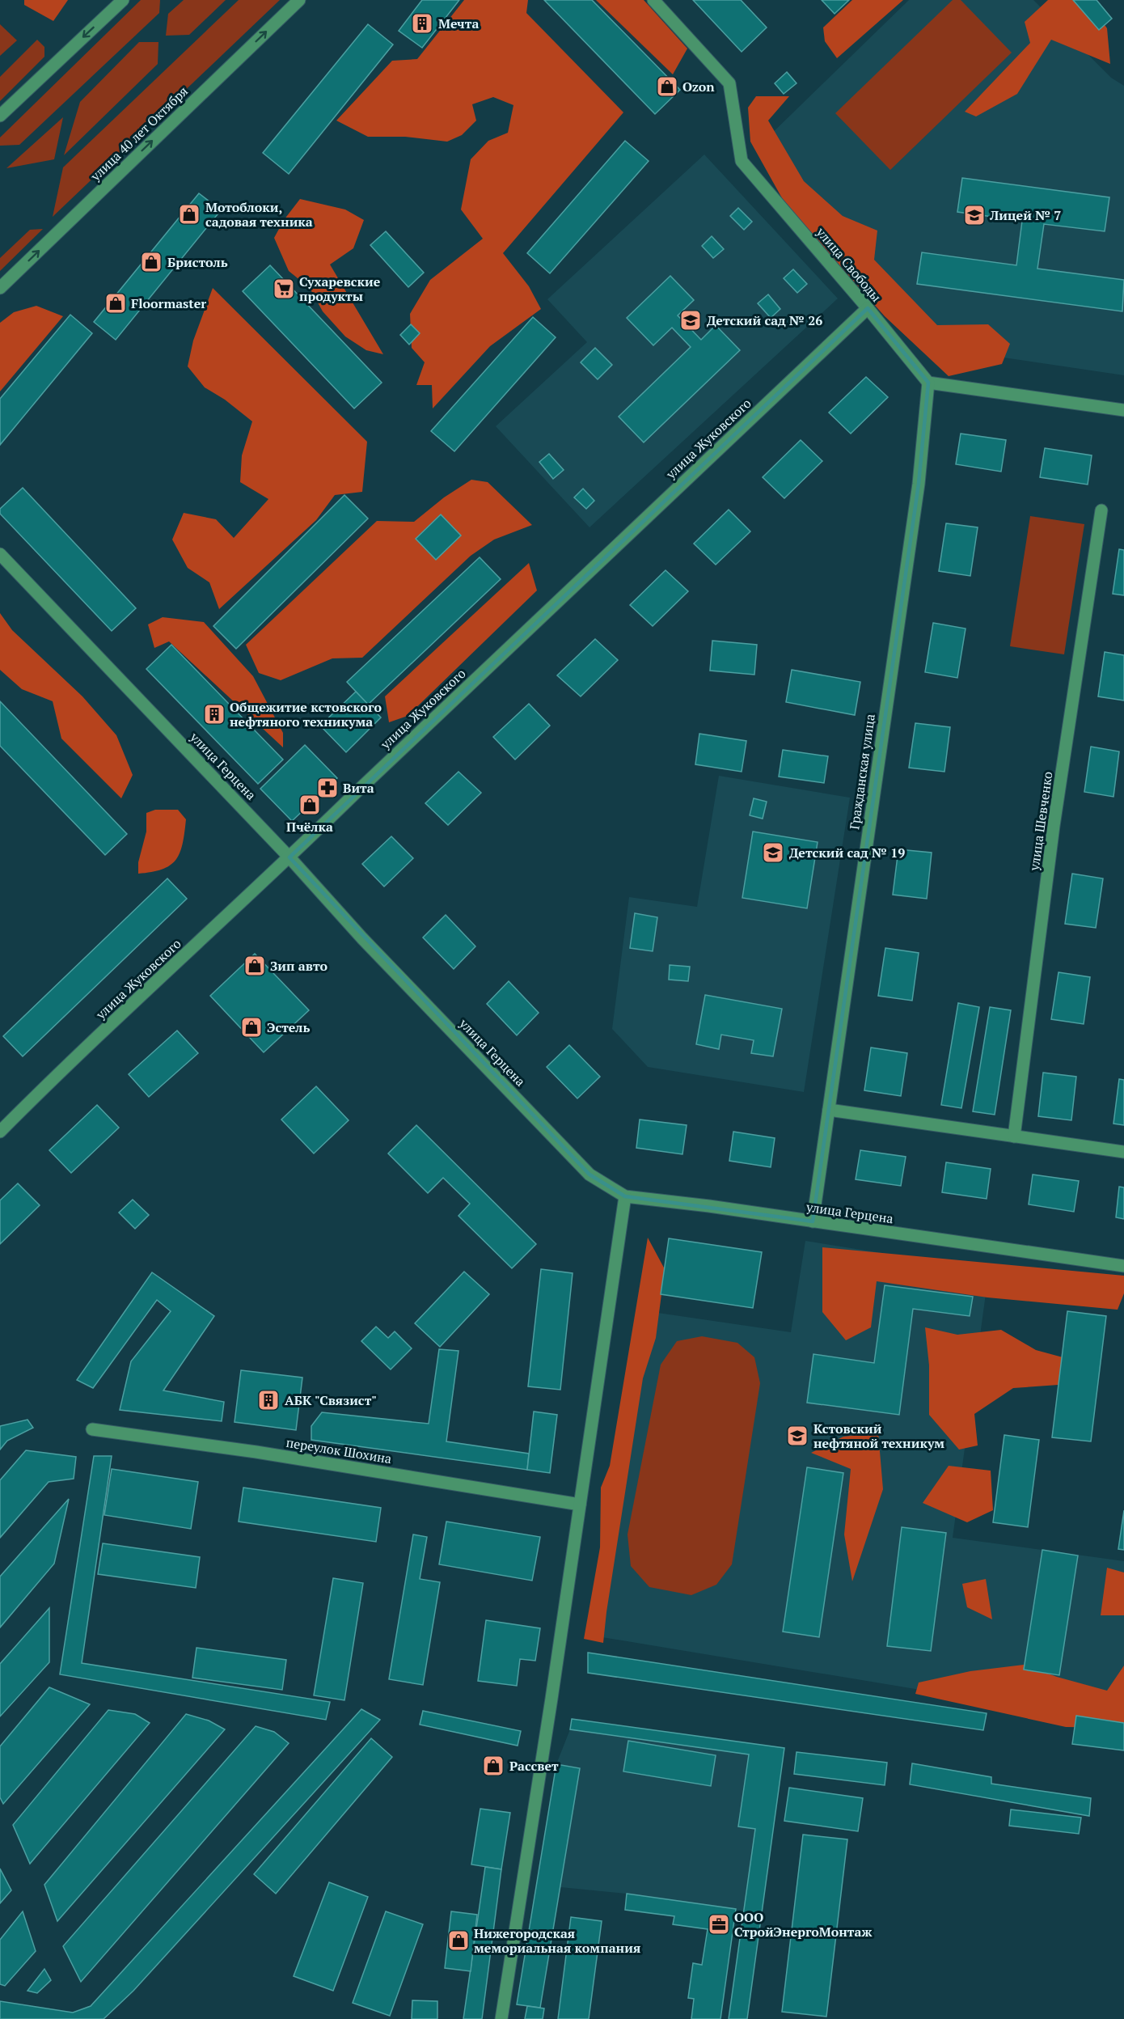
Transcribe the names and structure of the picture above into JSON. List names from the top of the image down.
{
  "streets": {
    "street": [
      "улица 40 лет Октября",
      "улица Свободы",
      "улица Жуковского",
      "улица Герцена",
      "Гражданская улица",
      "улица Шевченко",
      "переулок Шохина"
    ]
  },
  "crossings": [
    ["улица Свободы", "улица Жуковского"],
    ["улица Свободы", "Гражданская улица"],
    ["улица Жуковского", "улица Герцена"],
    ["улица Герцена", "Гражданская улица"]
  ],
  "one_way": ["улица 40 лет Октября"],
  "places": {
    "building": ["Мечта", "Общежитие кстовского нефтяного техникума", "АБК \"Связист\""],
    "shop": [
      "Ozon",
      "Мотоблоки, садовая техника",
      "Бристоль",
      "Floormaster",
      "Пчёлка",
      "Зип авто",
      "Эстель",
      "Рассвет",
      "Нижегородская мемориальная компания"
    ],
    "school or university": [
      "Лицей № 7",
      "Детский сад № 26",
      "Детский сад № 19",
      "Кстовский нефтяной техникум"
    ],
    "supermarket": ["Сухаревские продукты"],
    "pharmacy": ["Вита"],
    "office": ["ООО СтройЭнергоМонтаж"]
  }
}
